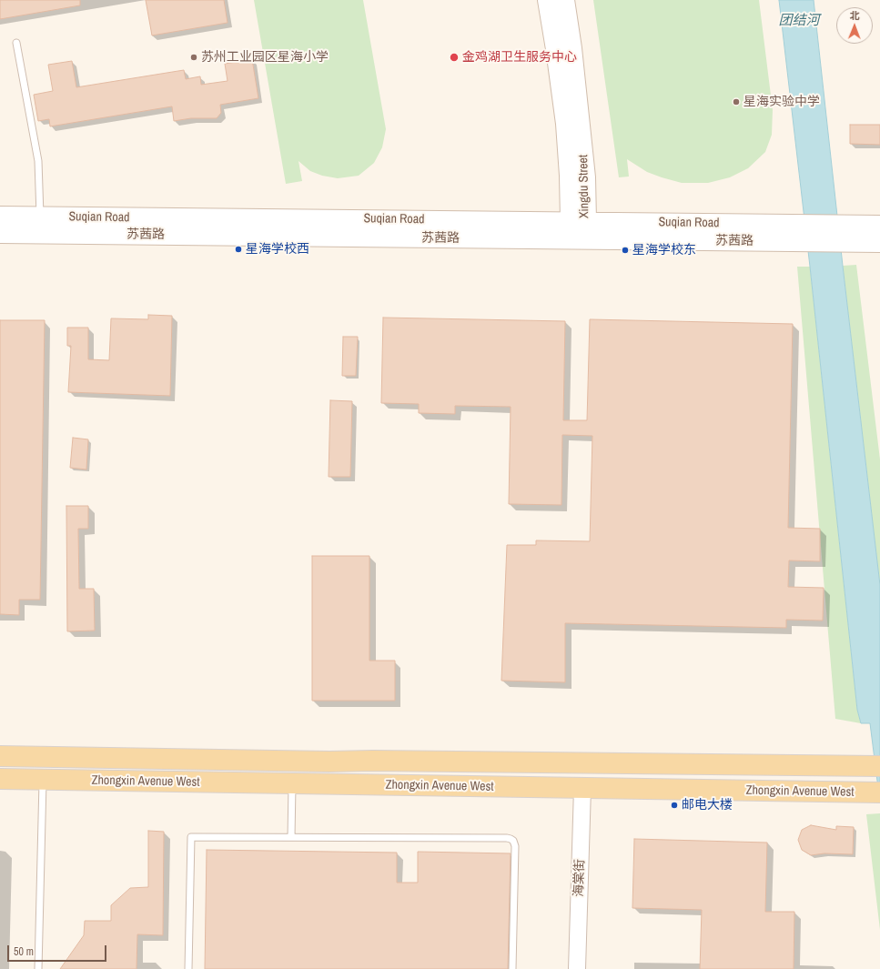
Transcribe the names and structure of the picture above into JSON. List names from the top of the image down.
{
  "streets": {
    "main road": [
      "Xingdu Street",
      "Suqian Road",
      "苏茜路",
      "Zhongxin Avenue West"
    ],
    "street": ["海棠街"]
  },
  "crossings": [
    ["Xingdu Street", "Suqian Road"],
    ["Xingdu Street", "苏茜路"],
    ["Zhongxin Avenue West", "海棠街"]
  ],
  "water": ["团结河"],
  "places": [
    "苏州工业园区星海小学",
    "金鸡湖卫生服务中心",
    "星海实验中学",
    "星海学校西",
    "星海学校东",
    "邮电大楼"
  ],
  "scale_bar": "50 m",
  "north": "top"
}
